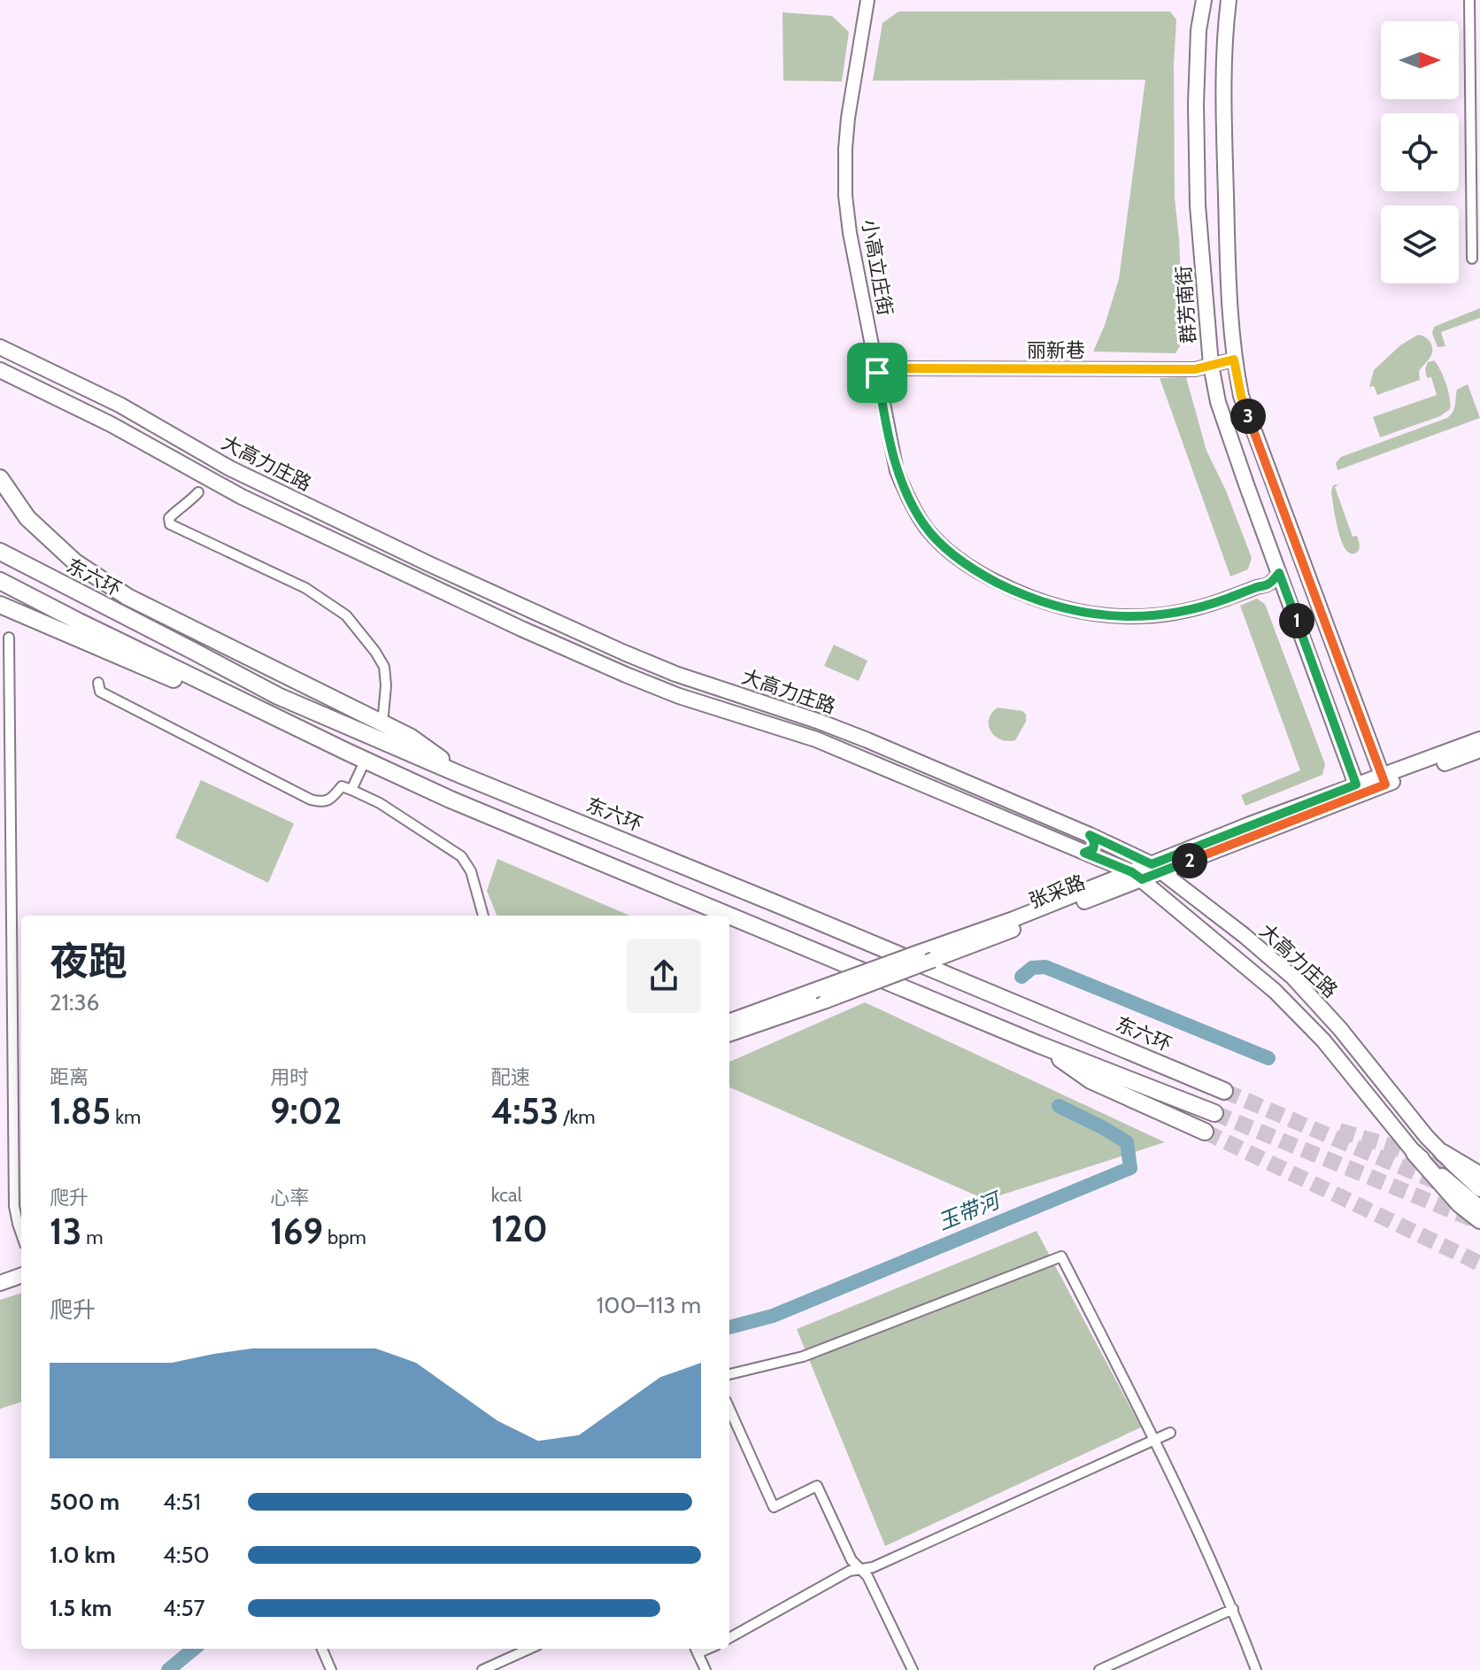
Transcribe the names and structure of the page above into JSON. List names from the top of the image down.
{
  "streets": {
    "highway": ["东六环"],
    "main road": ["群芳南街", "大高力庄路", "张采路"],
    "street": ["小高立庄街", "丽新巷"]
  },
  "crossings": [
    ["小高立庄街", "群芳南街"],
    ["小高立庄街", "丽新巷"],
    ["群芳南街", "丽新巷"],
    ["群芳南街", "张采路"],
    ["大高力庄路", "张采路"]
  ],
  "water": ["玉带河"],
  "north": "right",
  "page": {
    "pins": ["3", "1", "2"],
    "heading": ["夜跑", "21:36"],
    "stats": [
      ["距离", "1.85 km"],
      ["用时", "9:02"],
      ["配速", "4:53 /km"],
      ["爬升", "13 m"],
      ["心率", "169 bpm"],
      ["kcal", "120"]
    ],
    "chart": ["爬升", "100–113 m"],
    "list": [
      {
        "name": "500 m",
        "note": "4:51"
      },
      {
        "name": "1.0 km",
        "note": "4:50"
      },
      {
        "name": "1.5 km",
        "note": "4:57"
      }
    ]
  }
}
